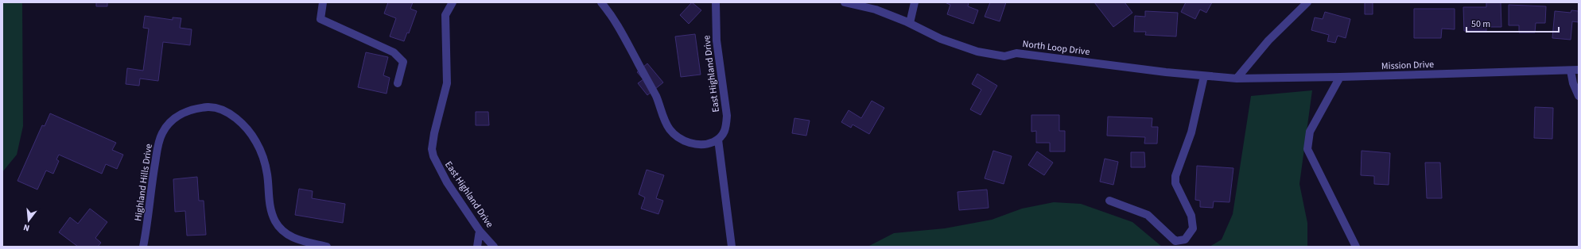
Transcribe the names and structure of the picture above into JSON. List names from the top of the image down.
{
  "streets": {
    "street": [
      "North Loop Drive",
      "Mission Drive",
      "East Highland Drive",
      "Highland Hills Drive"
    ]
  },
  "crossings": [
    ["North Loop Drive", "Mission Drive"]
  ],
  "scale_bar": "50 m",
  "north": "bottom"
}
